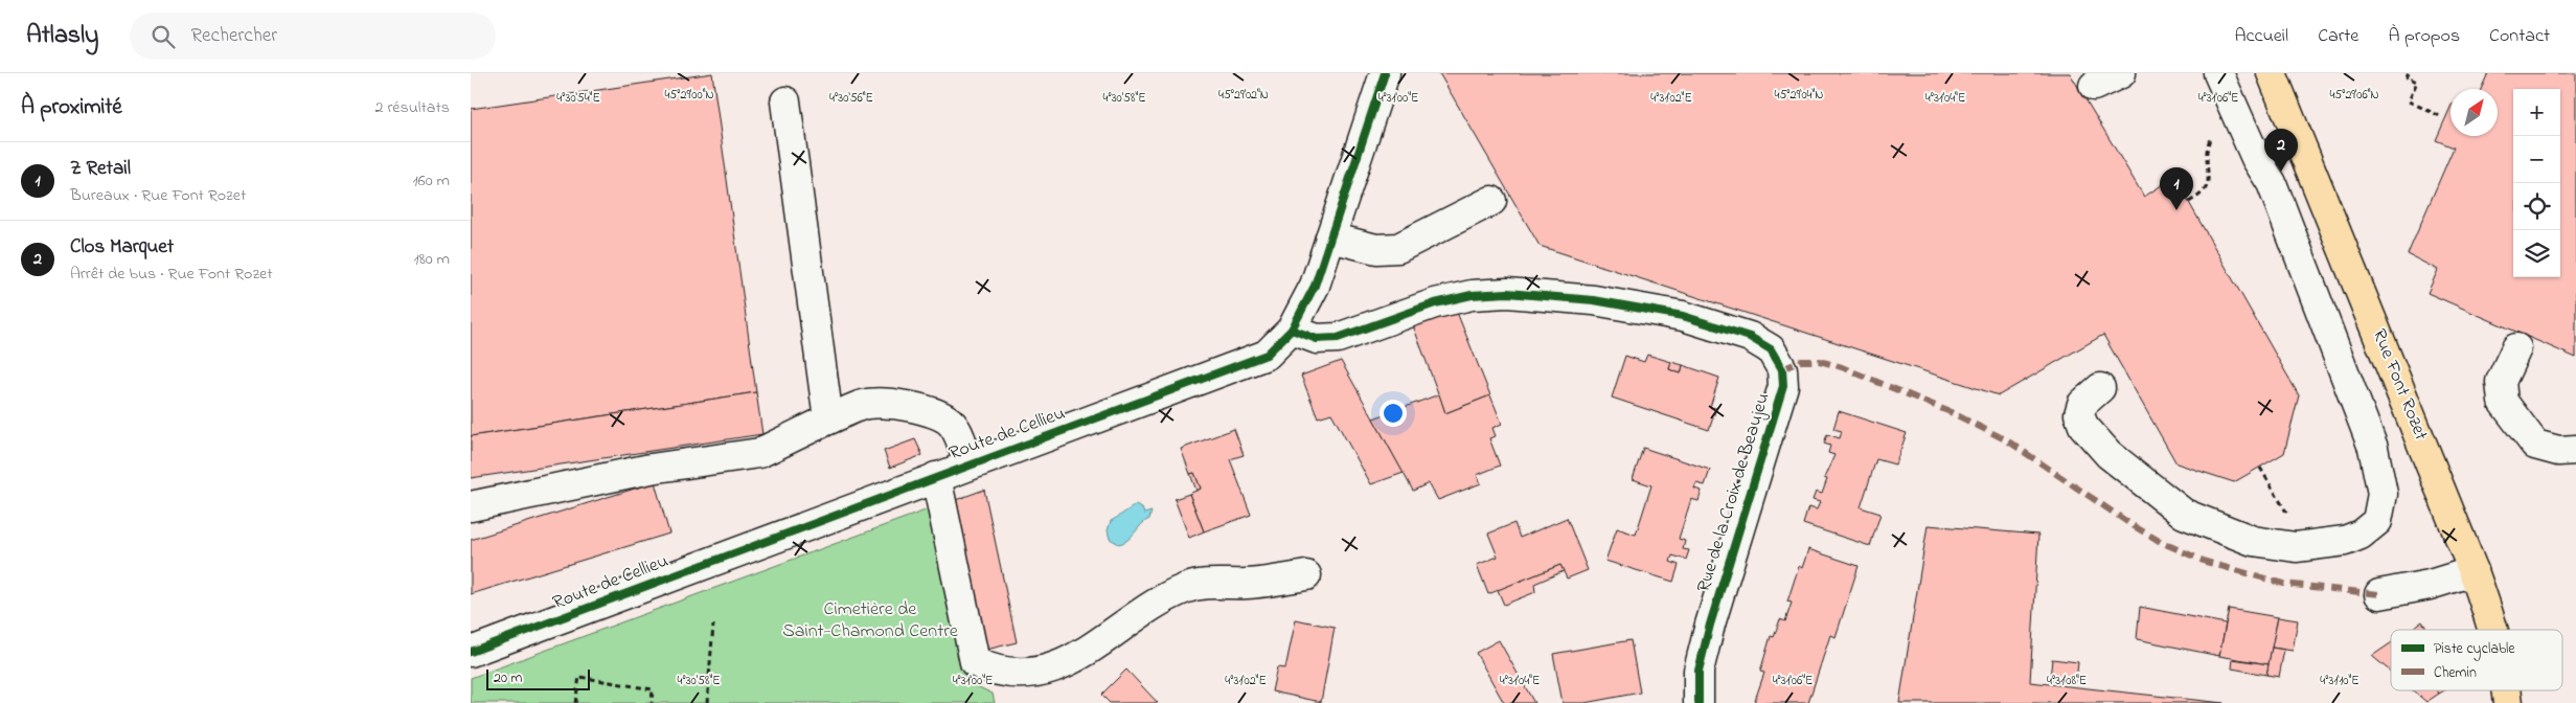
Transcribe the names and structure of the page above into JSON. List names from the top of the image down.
{
  "streets": {
    "main road": ["Rue Font Rozet"],
    "street": ["Route de Cellieu", "Rue de la Croix de Beaujeu"]
  },
  "crossings": [
    ["Route de Cellieu", "Rue de la Croix de Beaujeu"]
  ],
  "parks": ["Cimetière de Saint-Chamond Centre"],
  "legend": ["Piste cyclable", "Chemin"],
  "scale_bar": "20 m",
  "north": "top right",
  "page": {
    "header": "Atlasly",
    "search": "Rechercher",
    "nav": [
      "Accueil",
      "Carte",
      "À propos",
      "Contact"
    ],
    "heading": ["À proximité", "2 résultats"],
    "map_buttons": ["+", "−"],
    "pins": ["2", "1"],
    "list": [
      {
        "mark": "1",
        "name": "Z Retail",
        "note": "Bureaux · Rue Font Rozet",
        "value": "160 m"
      },
      {
        "mark": "2",
        "name": "Clos Marquet",
        "note": "Arrêt de bus · Rue Font Rozet",
        "value": "180 m"
      }
    ],
    "scale": "20 m"
  },
  "coordinates": [
    "45°29'02\"N",
    "45°29'06\"N",
    "45°29'00\"N",
    "45°29'04\"N",
    "4°30'54\"E",
    "4°30'56\"E",
    "4°30'58\"E",
    "4°31'00\"E",
    "4°31'02\"E",
    "4°31'04\"E",
    "4°31'06\"E",
    "4°31'08\"E",
    "4°31'10\"E"
  ]
}
